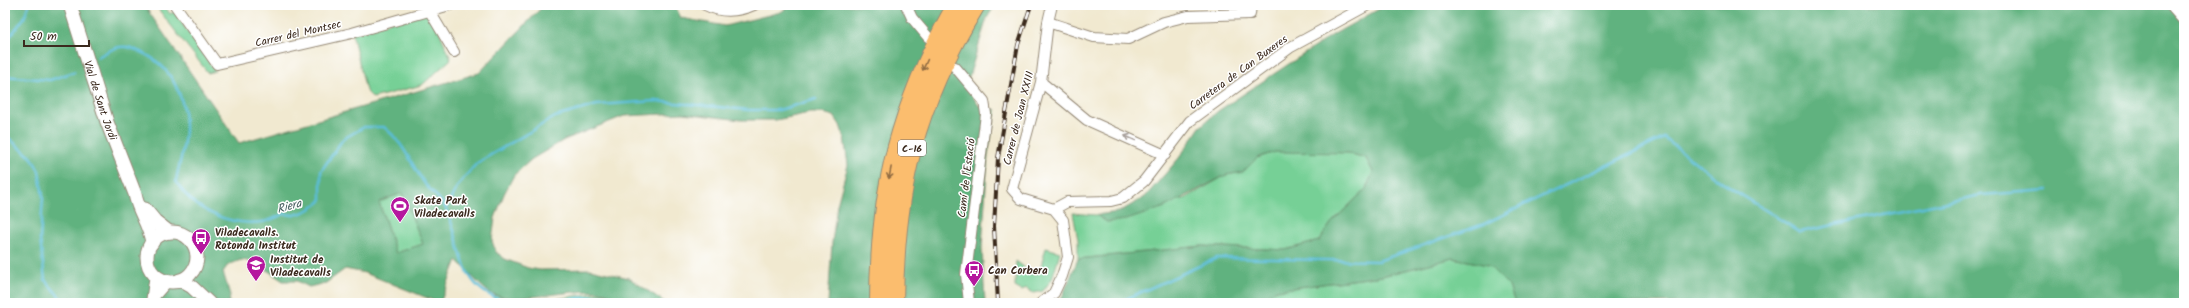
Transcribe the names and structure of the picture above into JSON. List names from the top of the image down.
{
  "streets": {
    "highway": ["C-16"],
    "street": [
      "Carrer del Montsec",
      "Carretera de Can Buxeres",
      "Vial de Sant Jordi",
      "Carrer de Joan XXIII",
      "Camí de l'Estació"
    ]
  },
  "crossings": [
    ["Carretera de Can Buxeres", "Carrer de Joan XXIII"]
  ],
  "water": ["Riera"],
  "places": {
    "sports": ["Skate Park Viladecavalls"],
    "bus stop": ["Viladecavalls. Rotonda Institut", "Can Corbera"],
    "school or university": ["Institut de Viladecavalls"]
  },
  "scale_bar": "50 m"
}
